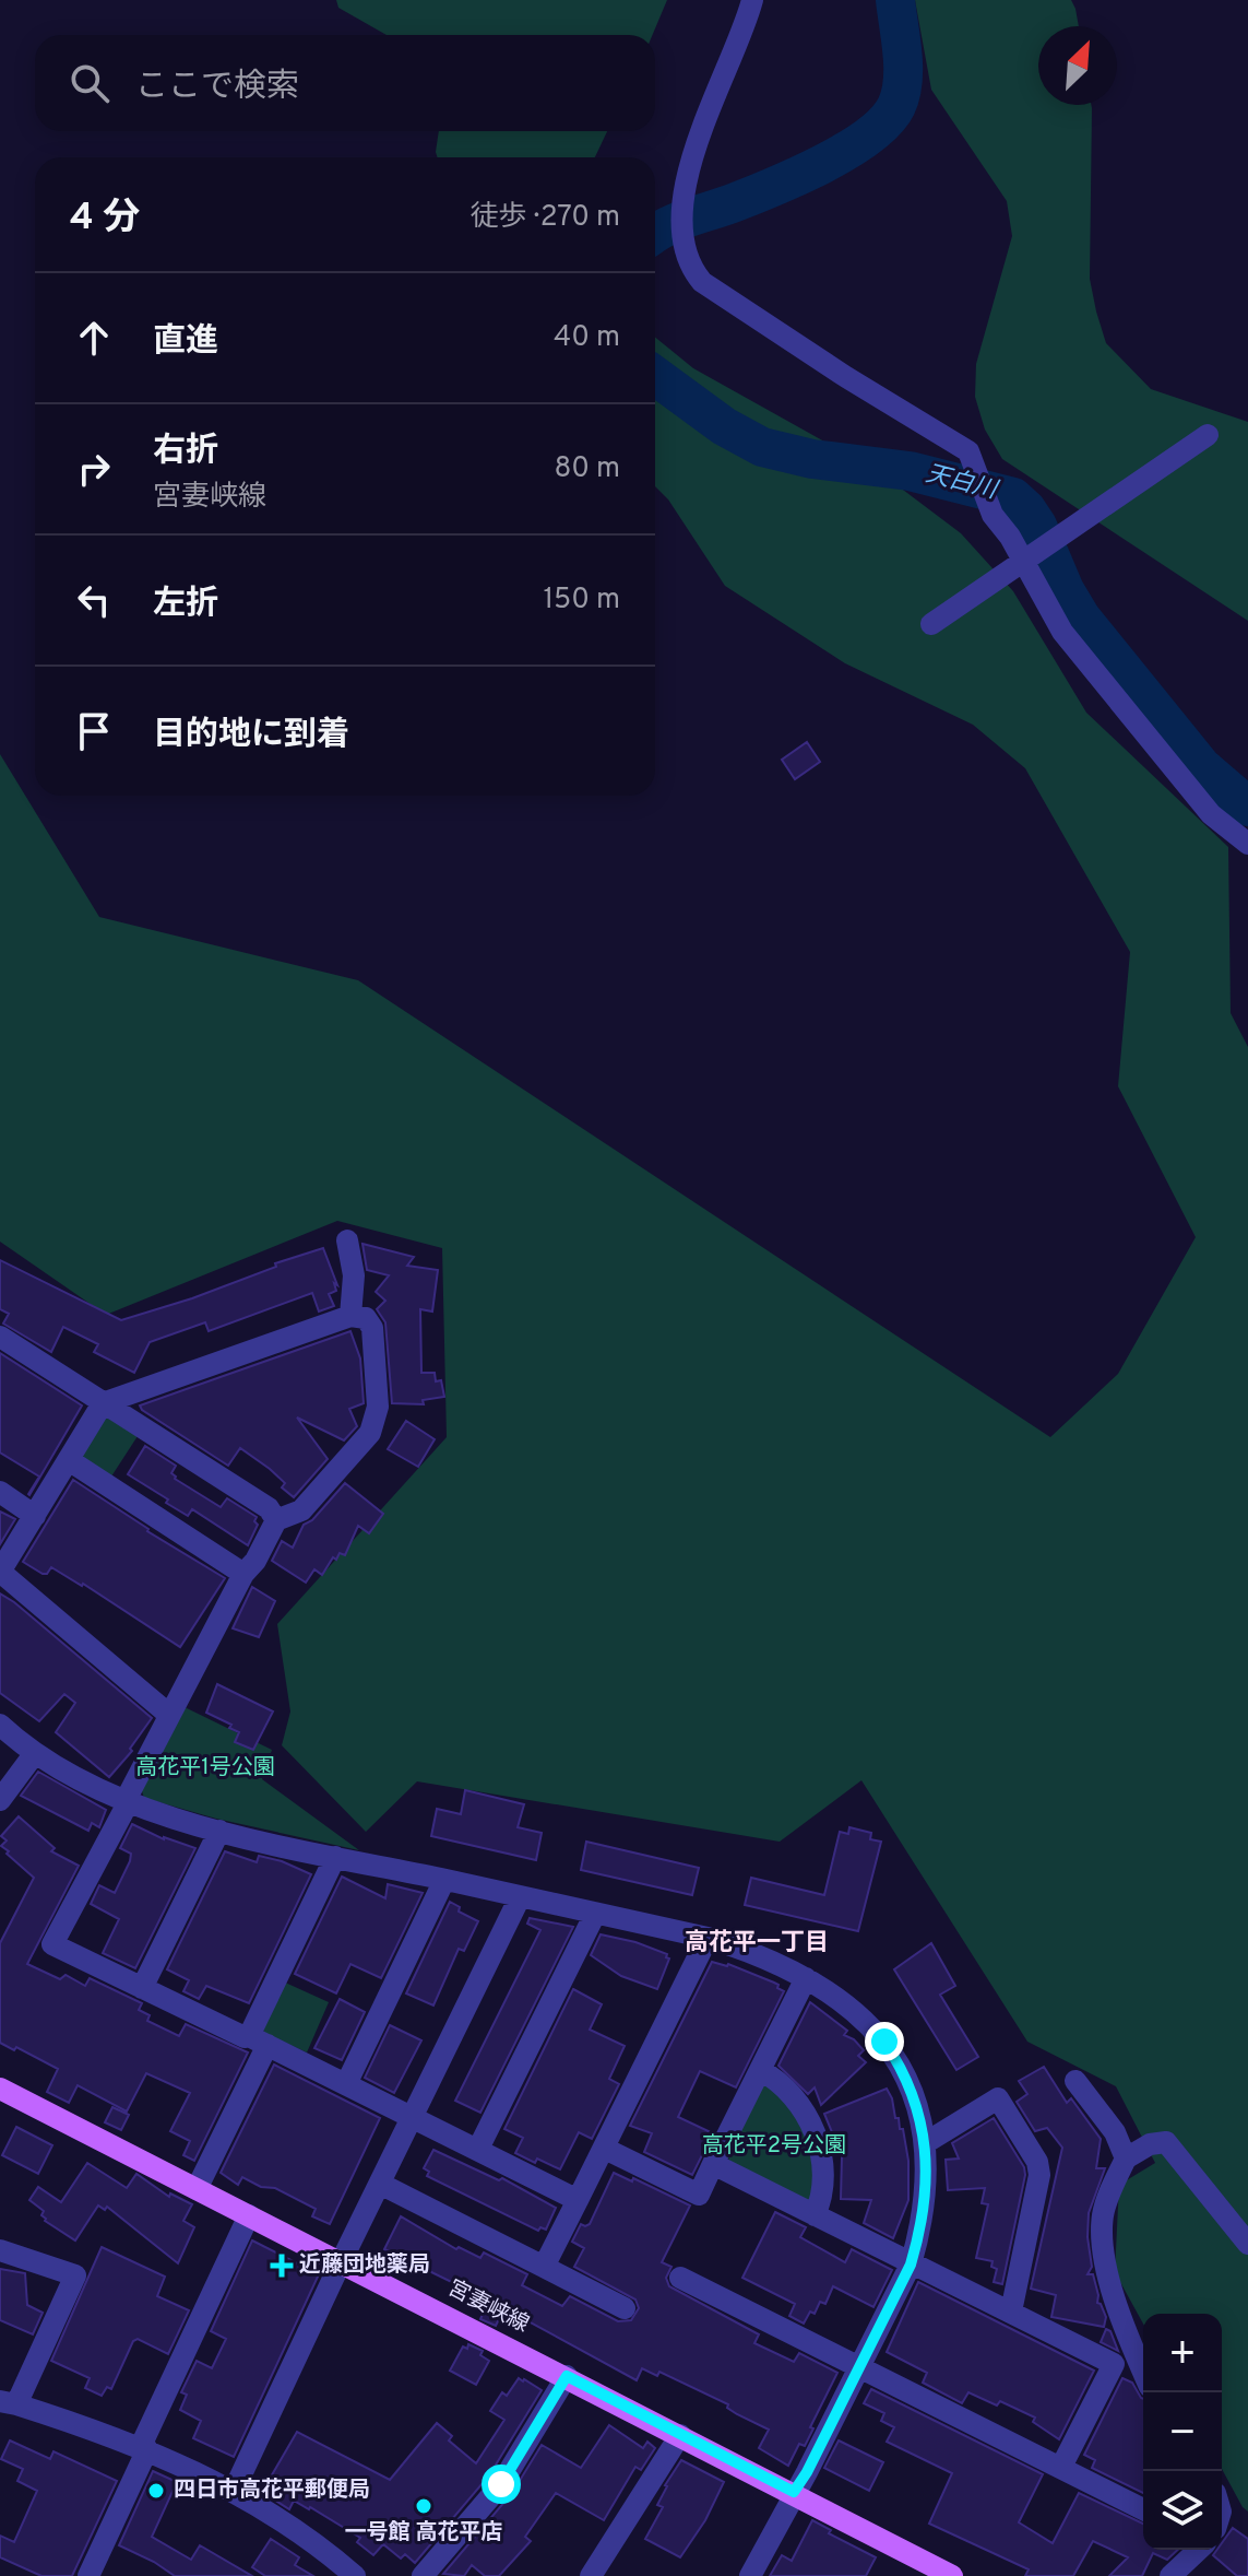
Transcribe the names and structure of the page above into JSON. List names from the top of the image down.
{
  "streets": {
    "main road": ["宮妻峡線"]
  },
  "districts": ["高花平一丁目"],
  "water": ["天白川"],
  "parks": ["高花平1号公園", "高花平2号公園"],
  "places": {
    "health": ["近藤団地薬局"],
    "other": ["四日市高花平郵便局", "一号館 高花平店"]
  },
  "north": "top right",
  "page": {
    "search": "ここで検索",
    "heading": ["4 分", "徒歩 · 270 m"],
    "list": [
      ["直進", "40 m"],
      ["右折", "宮妻峡線", "80 m"],
      ["左折", "150 m"],
      "目的地に到着"
    ],
    "map_buttons": ["+", "−"]
  }
}
